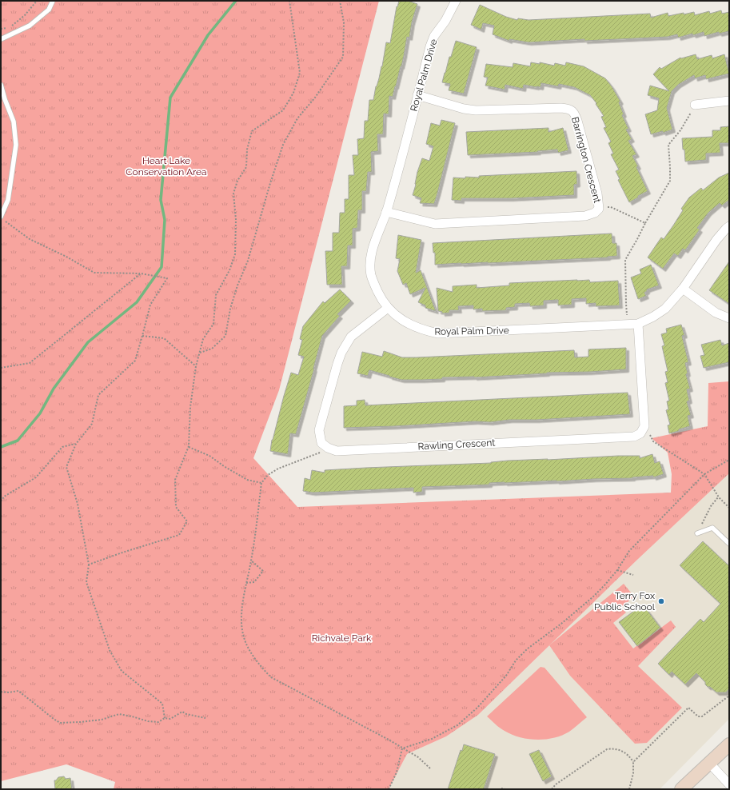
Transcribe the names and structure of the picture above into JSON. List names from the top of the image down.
{
  "streets": {
    "street": ["Royal Palm Drive", "Barrington Crescent", "Rawling Crescent"]
  },
  "crossings": [
    ["Royal Palm Drive", "Barrington Crescent"]
  ],
  "parks": ["Heart Lake Conservation Area", "Richvale Park"],
  "places": ["Terry Fox Public School"]
}
